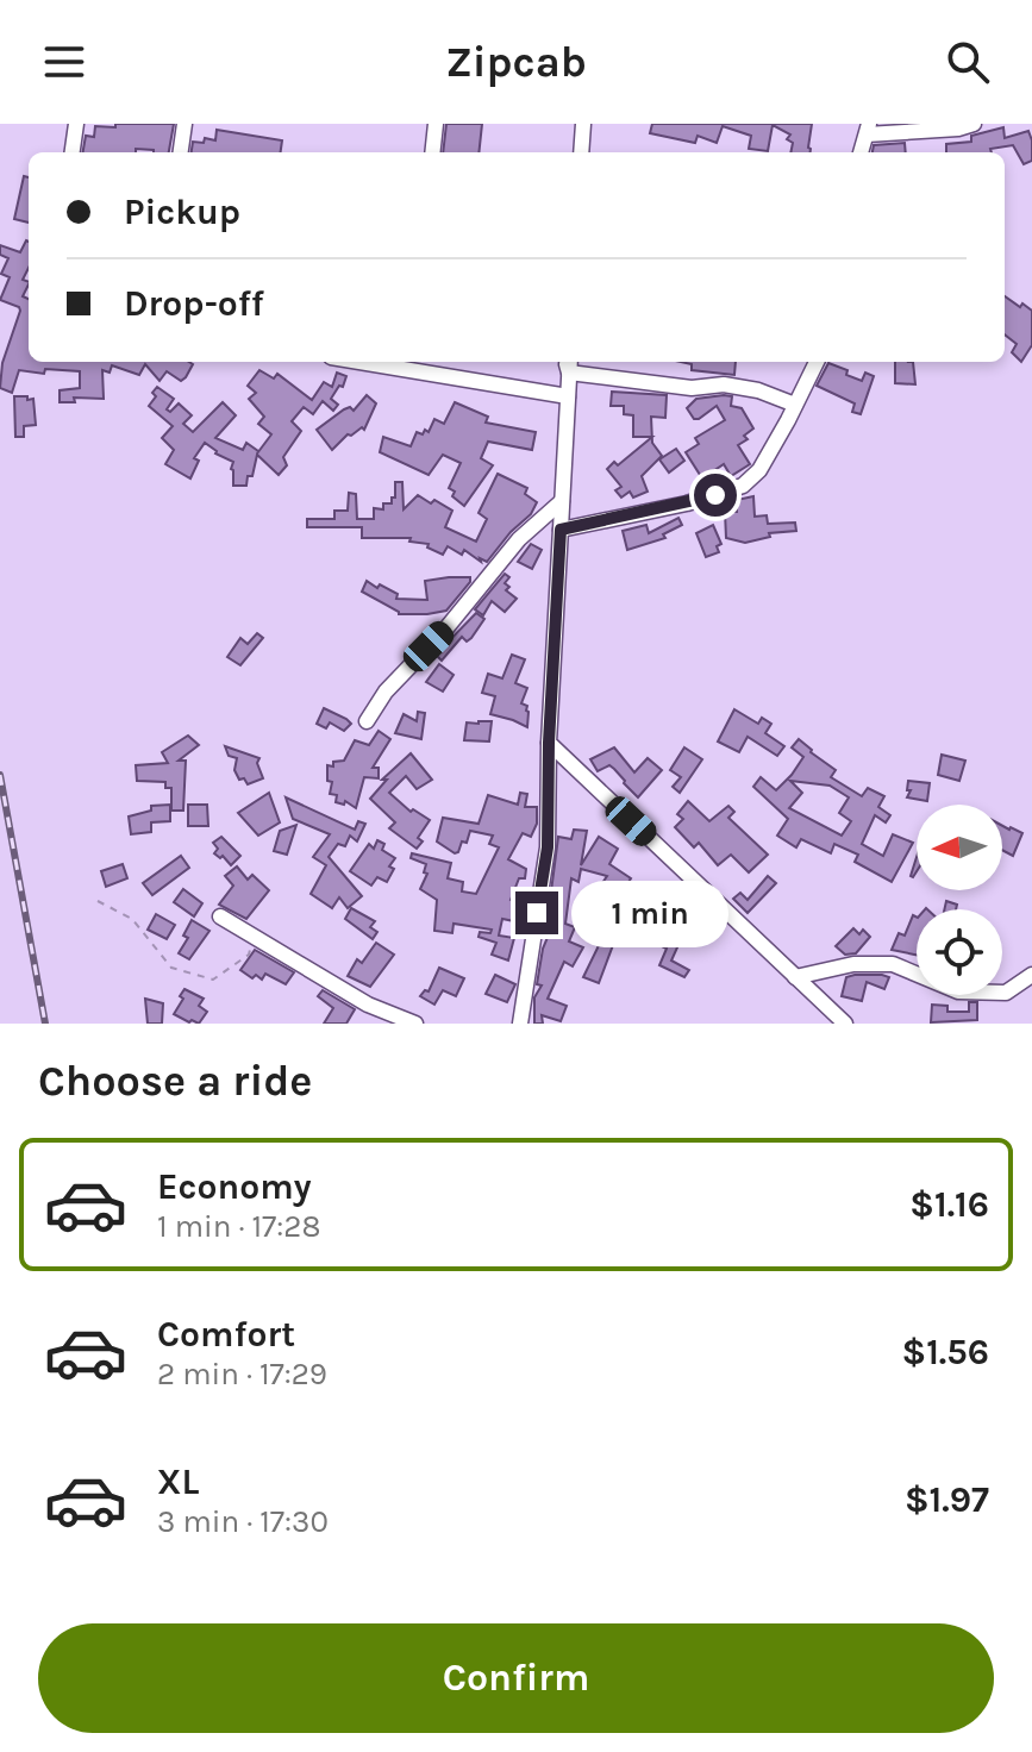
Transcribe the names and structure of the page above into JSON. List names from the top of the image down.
{
  "north": "left",
  "page": {
    "header": "Zipcab",
    "banner": ["Pickup", "Drop-off"],
    "bubble": "1 min",
    "heading": "Choose a ride",
    "list": [
      {
        "name": "Economy",
        "note": "1 min · 17:28",
        "value": "$1.16"
      },
      {
        "name": "Comfort",
        "note": "2 min · 17:29",
        "value": "$1.56"
      },
      {
        "name": "XL",
        "note": "3 min · 17:30",
        "value": "$1.97"
      }
    ],
    "buttons": "Confirm"
  }
}
